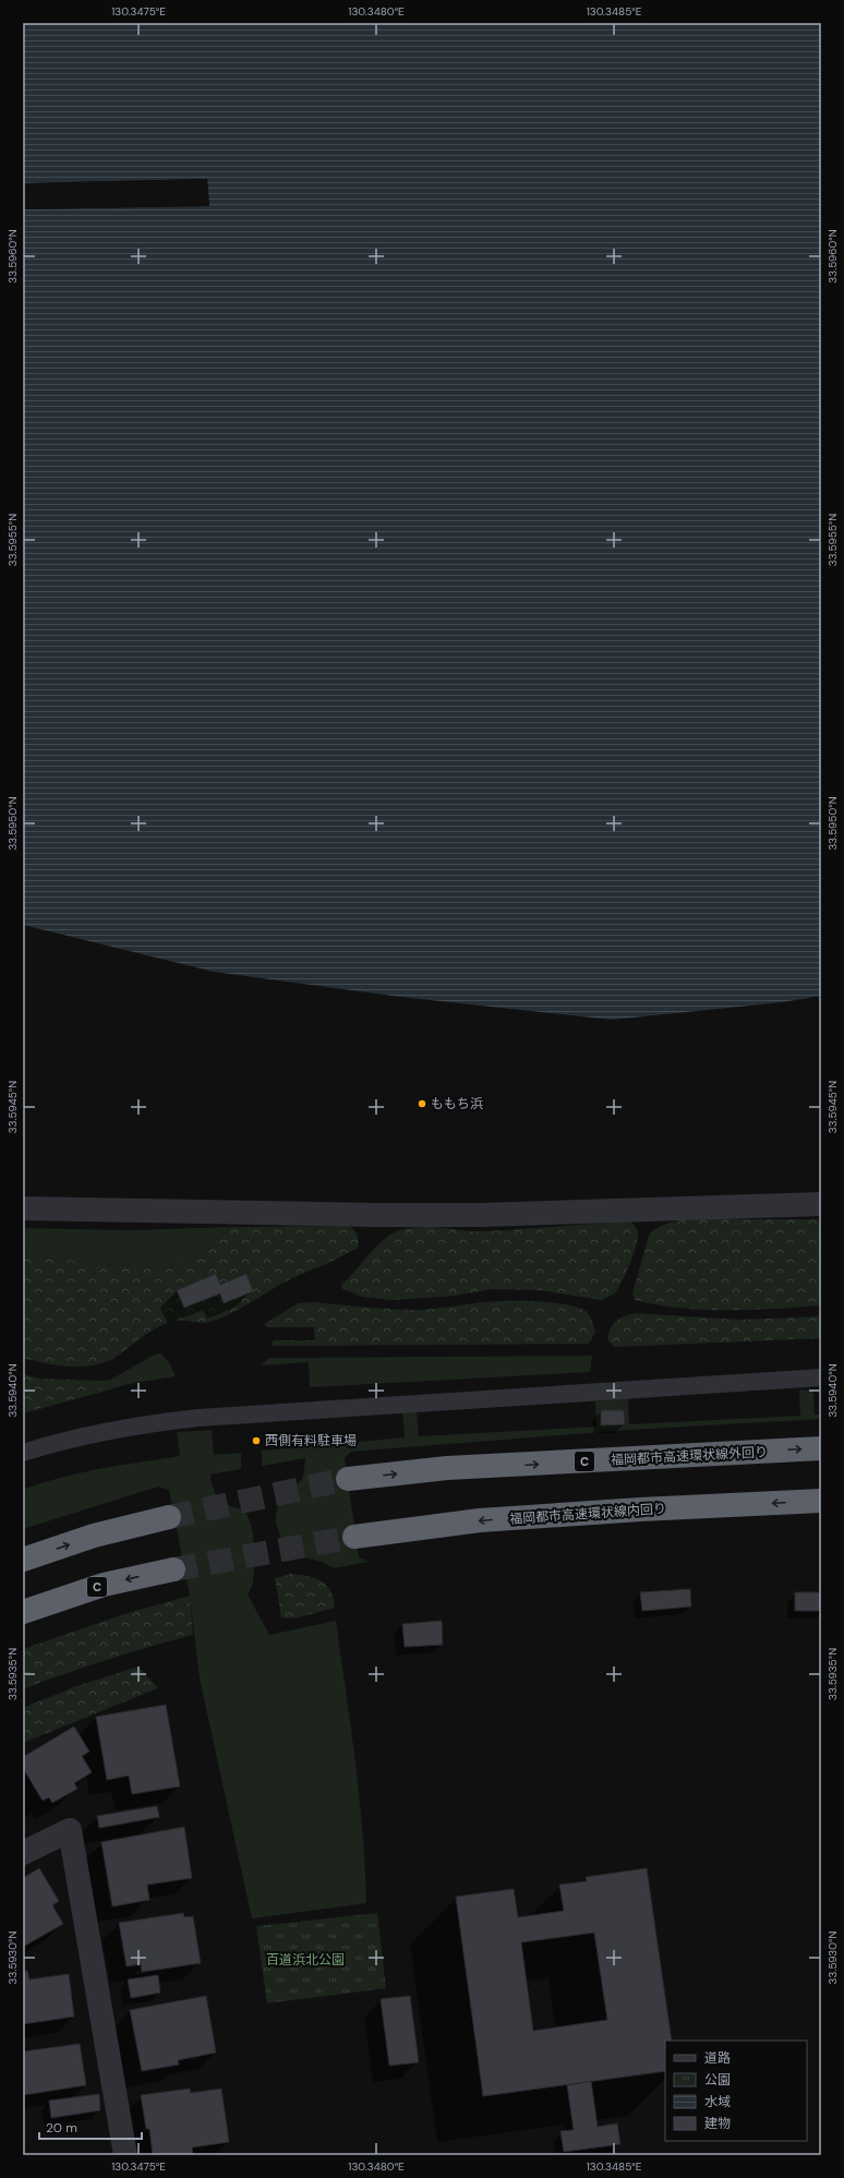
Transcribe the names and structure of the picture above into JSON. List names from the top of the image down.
{
  "streets": {
    "highway": ["福岡都市高速環状線外回り", "C", "福岡都市高速環状線内回り"]
  },
  "one_way": ["福岡都市高速環状線外回り", "福岡都市高速環状線内回り"],
  "parks": ["百道浜北公園"],
  "places": ["ももち浜", "西側有料駐車場"],
  "legend": [
    "道路",
    "公園",
    "水域",
    "建物"
  ],
  "scale_bar": "20 m",
  "coordinates": [
    "130.3475°E",
    "130.3480°E",
    "130.3485°E",
    "33.5960°N",
    "33.5955°N",
    "33.5950°N",
    "33.5945°N",
    "33.5940°N",
    "33.5935°N",
    "33.5930°N"
  ]
}
